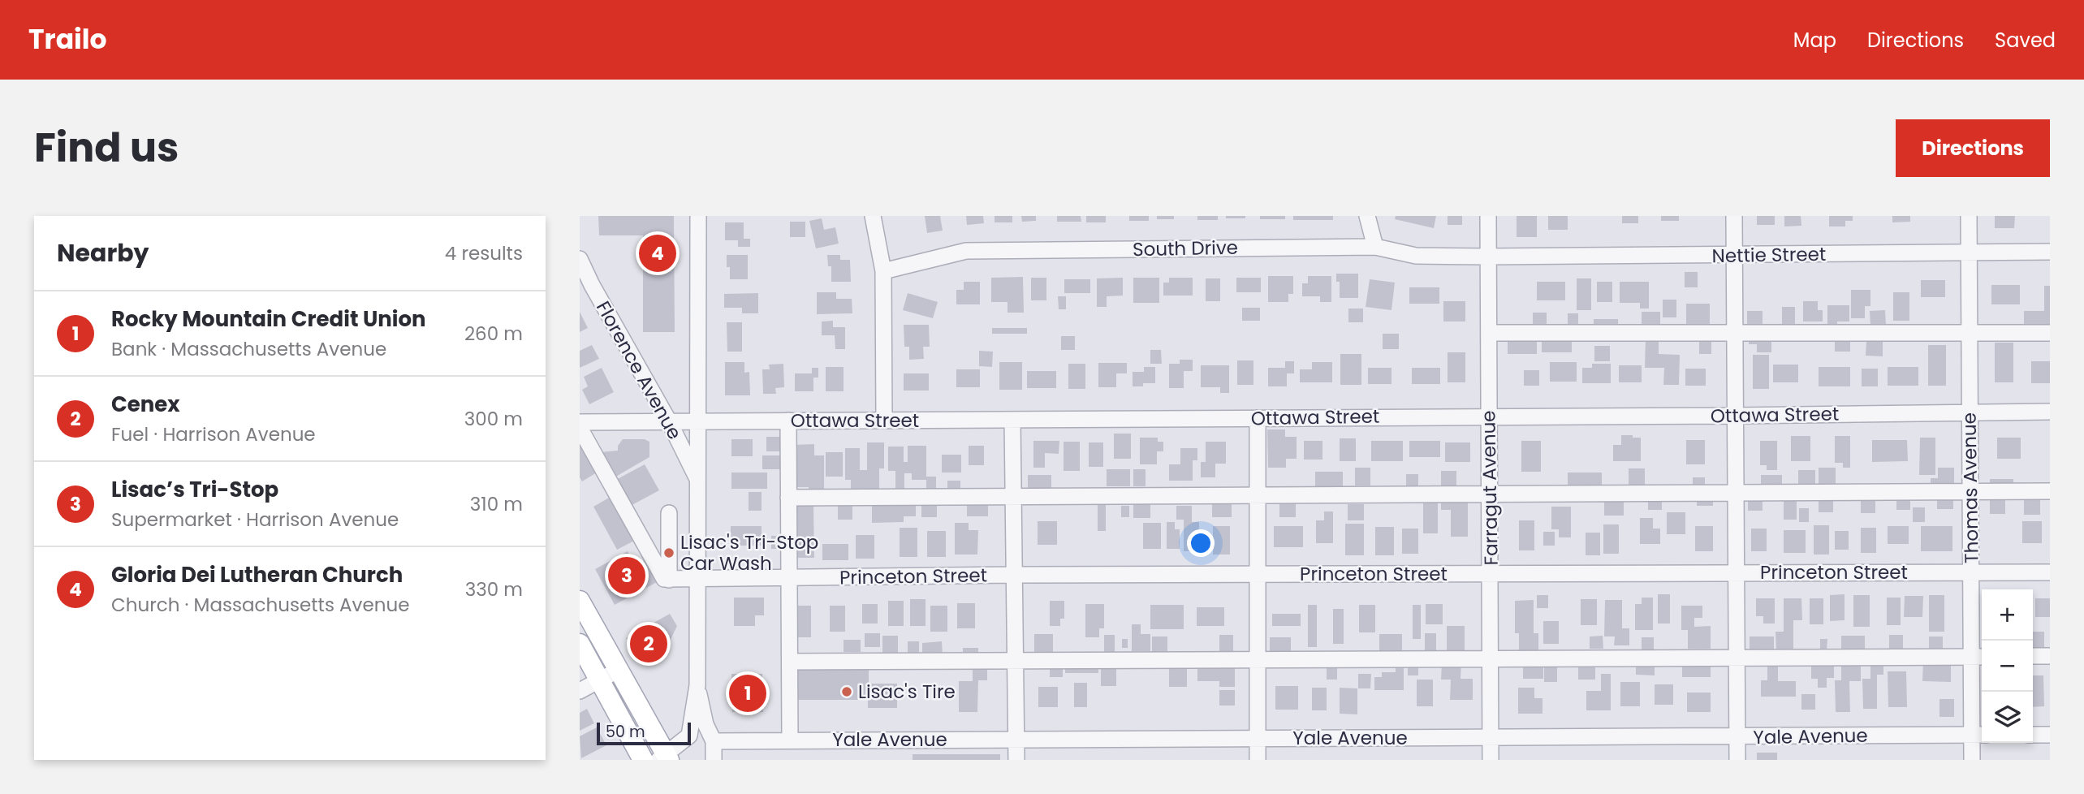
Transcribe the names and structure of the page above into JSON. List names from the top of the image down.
{
  "streets": {
    "street": [
      "South Drive",
      "Nettie Street",
      "Florence Avenue",
      "Ottawa Street",
      "Farragut Avenue",
      "Thomas Avenue",
      "Princeton Street",
      "Yale Avenue"
    ]
  },
  "crossings": [
    ["South Drive", "Nettie Street"],
    ["South Drive", "Farragut Avenue"],
    ["Nettie Street", "Farragut Avenue"],
    ["Nettie Street", "Thomas Avenue"],
    ["Florence Avenue", "Ottawa Street"],
    ["Ottawa Street", "Farragut Avenue"],
    ["Ottawa Street", "Thomas Avenue"],
    ["Farragut Avenue", "Princeton Street"],
    ["Farragut Avenue", "Yale Avenue"],
    ["Thomas Avenue", "Princeton Street"],
    ["Thomas Avenue", "Yale Avenue"]
  ],
  "places": ["Lisac's Tri-Stop Car Wash", "Lisac's Tire"],
  "scale_bar": "50 m",
  "page": {
    "header": "Trailo",
    "nav": ["Map", "Directions", "Saved"],
    "title": "Find us",
    "buttons": "Directions",
    "heading": ["Nearby", "4 results"],
    "pins": [
      "4",
      "3",
      "2",
      "1"
    ],
    "list": [
      {
        "mark": "1",
        "name": "Rocky Mountain Credit Union",
        "note": "Bank · Massachusetts Avenue",
        "value": "260 m"
      },
      {
        "mark": "2",
        "name": "Cenex",
        "note": "Fuel · Harrison Avenue",
        "value": "300 m"
      },
      {
        "mark": "3",
        "name": "Lisac’s Tri-Stop",
        "note": "Supermarket · Harrison Avenue",
        "value": "310 m"
      },
      {
        "mark": "4",
        "name": "Gloria Dei Lutheran Church",
        "note": "Church · Massachusetts Avenue",
        "value": "330 m"
      }
    ],
    "map_buttons": ["+", "−"],
    "scale": "50 m"
  }
}
